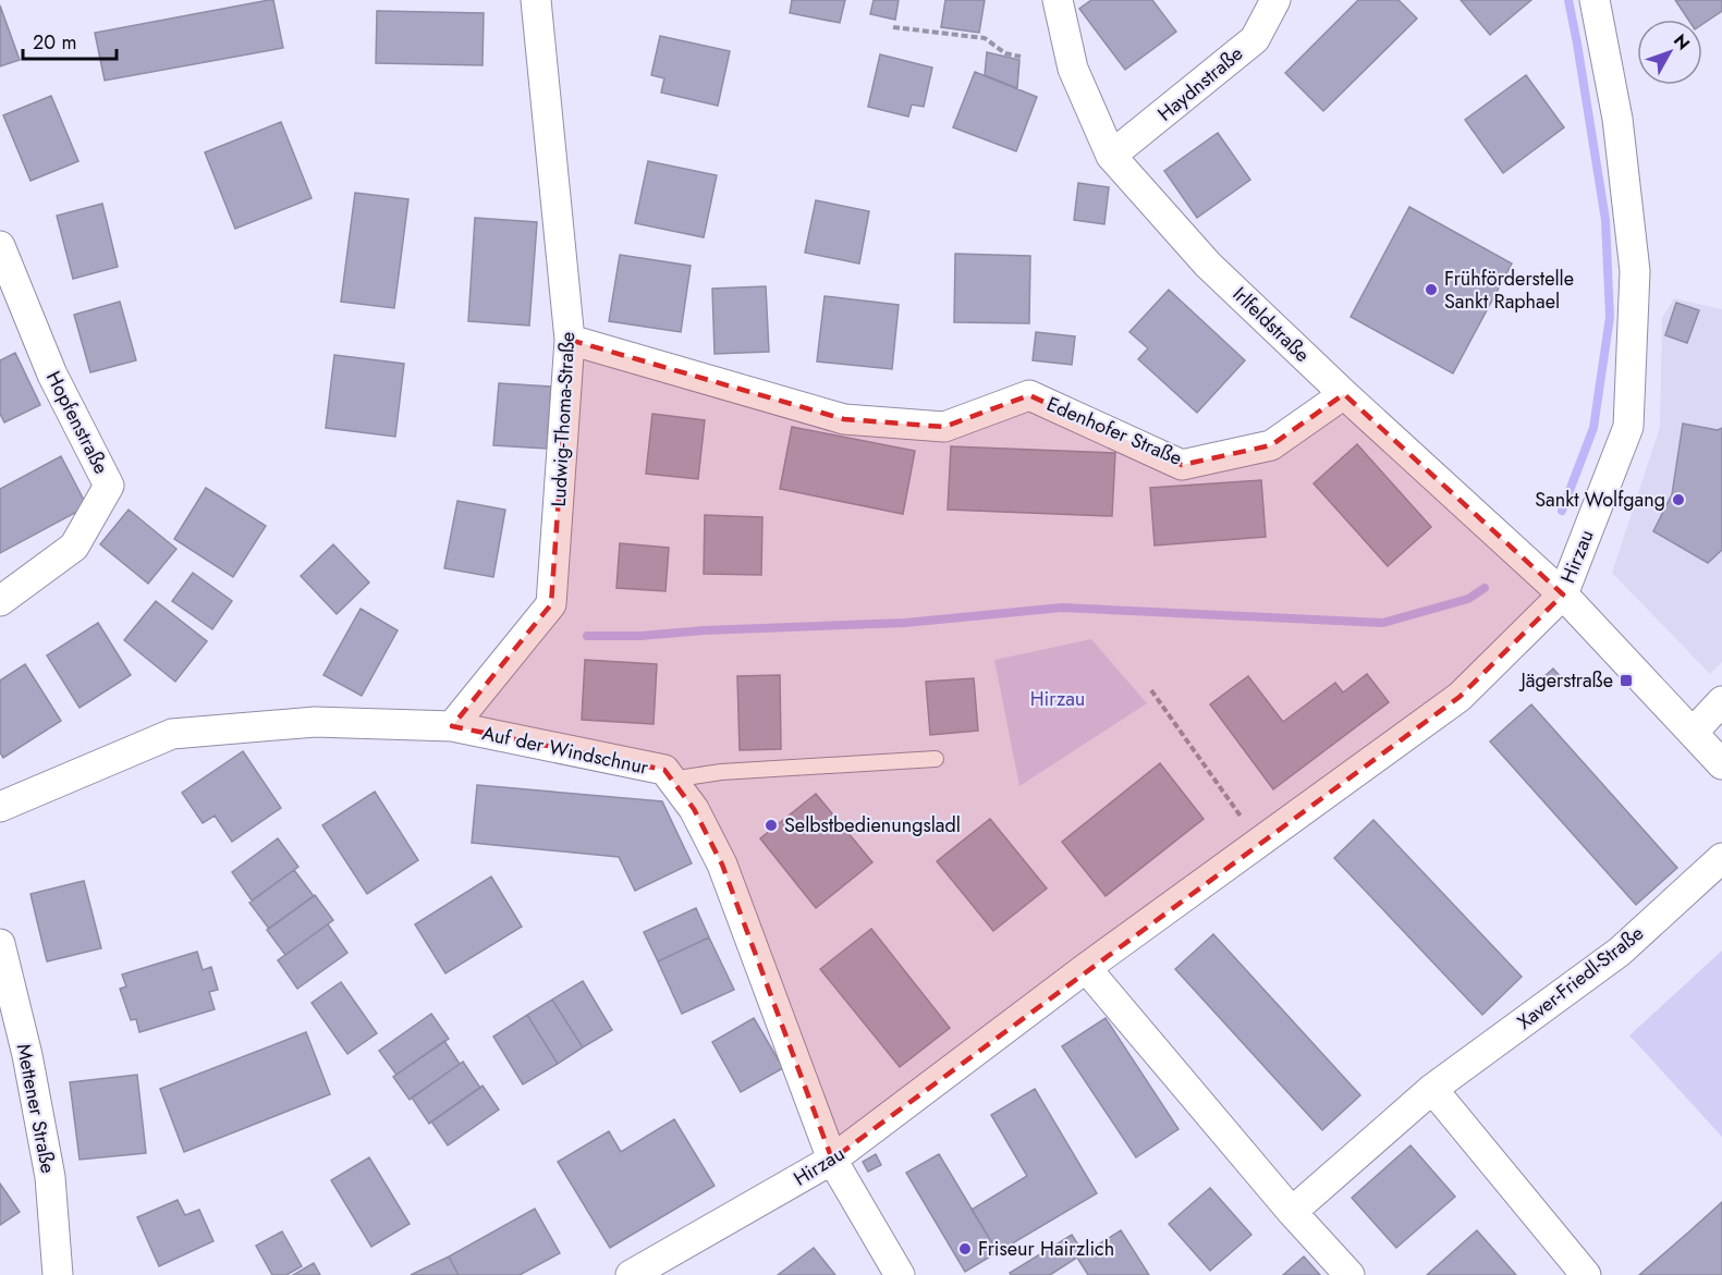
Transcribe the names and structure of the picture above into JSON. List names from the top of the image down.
{
  "streets": {
    "street": [
      "Haydnstraße",
      "Irlfeldstraße",
      "Ludwig-Thoma-Straße",
      "Hopfenstraße",
      "Edenhofer Straße",
      "Hirzau",
      "Auf der Windschnur",
      "Xaver-Friedl-Straße",
      "Mettener Straße"
    ]
  },
  "crossings": [
    ["Haydnstraße", "Irlfeldstraße"],
    ["Irlfeldstraße", "Edenhofer Straße"],
    ["Irlfeldstraße", "Hirzau"],
    ["Ludwig-Thoma-Straße", "Edenhofer Straße"],
    ["Ludwig-Thoma-Straße", "Auf der Windschnur"],
    ["Hirzau", "Auf der Windschnur"]
  ],
  "parks": ["Hirzau"],
  "places": {
    "other": [
      "Frühförderstelle Sankt Raphael",
      "Sankt Wolfgang",
      "Selbstbedienungsladl",
      "Friseur Hairzlich"
    ],
    "transit": ["Jägerstraße"]
  },
  "scale_bar": "20 m",
  "north": "top right"
}
